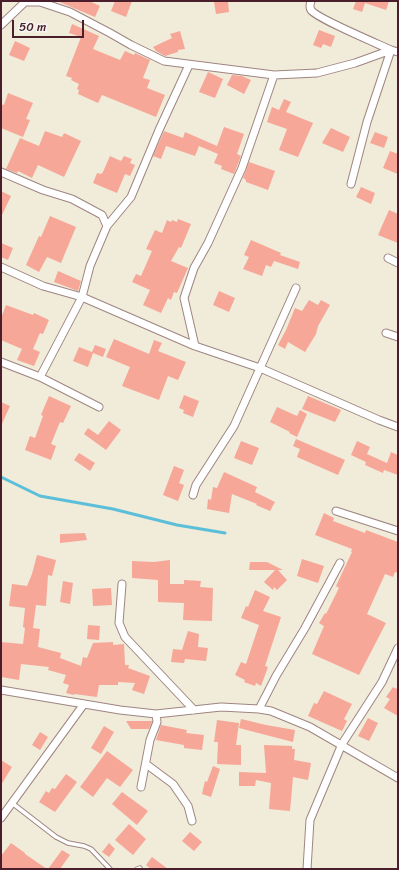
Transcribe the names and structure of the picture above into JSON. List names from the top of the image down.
{
  "scale_bar": "50 m"
}
